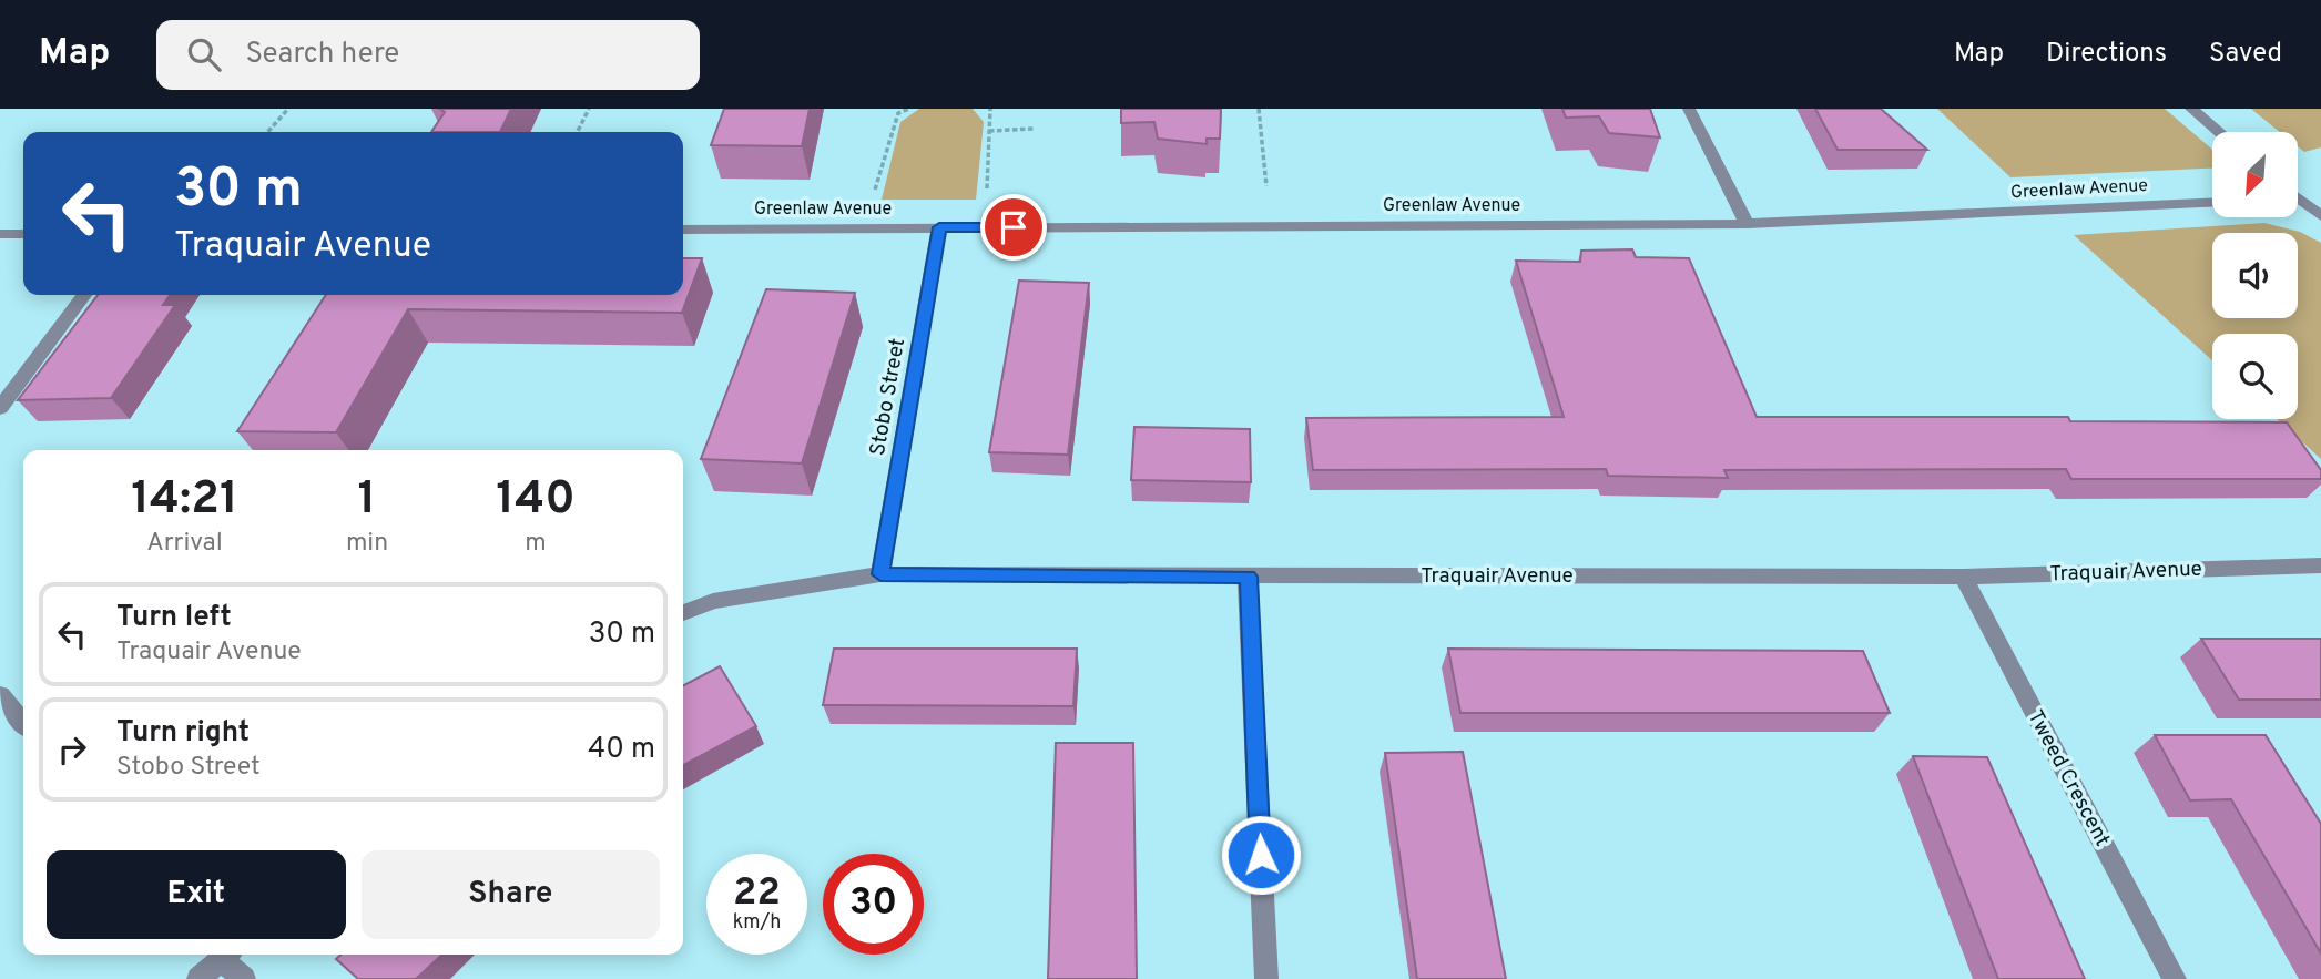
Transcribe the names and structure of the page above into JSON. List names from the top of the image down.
{
  "streets": {
    "street": [
      "Greenlaw Avenue",
      "Stobo Street",
      "Traquair Avenue",
      "Tweed Crescent"
    ]
  },
  "crossings": [
    ["Greenlaw Avenue", "Stobo Street"],
    ["Stobo Street", "Traquair Avenue"],
    ["Traquair Avenue", "Tweed Crescent"]
  ],
  "north": "bottom left",
  "page": {
    "header": "Map",
    "search": "Search here",
    "nav": ["Map", "Directions", "Saved"],
    "turn": ["30 m", "Traquair Avenue"],
    "eta": [
      "14:21",
      "Arrival",
      "1",
      "min",
      "140",
      "m"
    ],
    "list": [
      {
        "name": "Turn left",
        "note": "Traquair Avenue",
        "value": "30 m"
      },
      {
        "name": "Turn right",
        "note": "Stobo Street",
        "value": "40 m"
      }
    ],
    "buttons": ["Exit", "Share"],
    "speed": "22 km/h",
    "limit": "30"
  }
}
